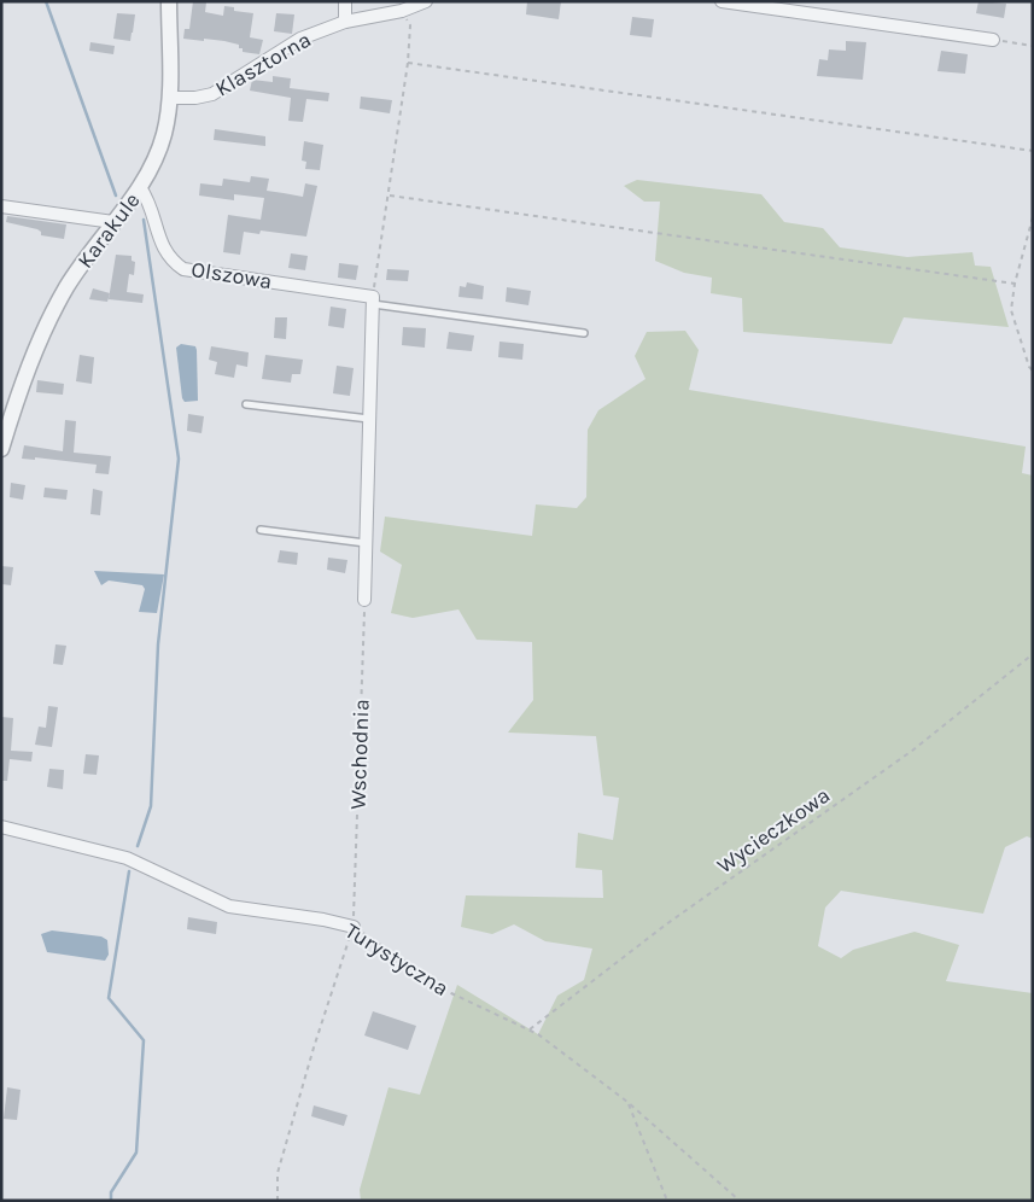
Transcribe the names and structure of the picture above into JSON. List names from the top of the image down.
{
  "streets": {
    "street": [
      "Klasztorna",
      "Karakule",
      "Olszowa",
      "Turystyczna"
    ],
    "path": ["Wschodnia", "Wycieczkowa"]
  },
  "crossings": [
    ["Klasztorna", "Karakule"],
    ["Karakule", "Olszowa"],
    ["Wschodnia", "Turystyczna"],
    ["Wycieczkowa", "Turystyczna"]
  ]
}
